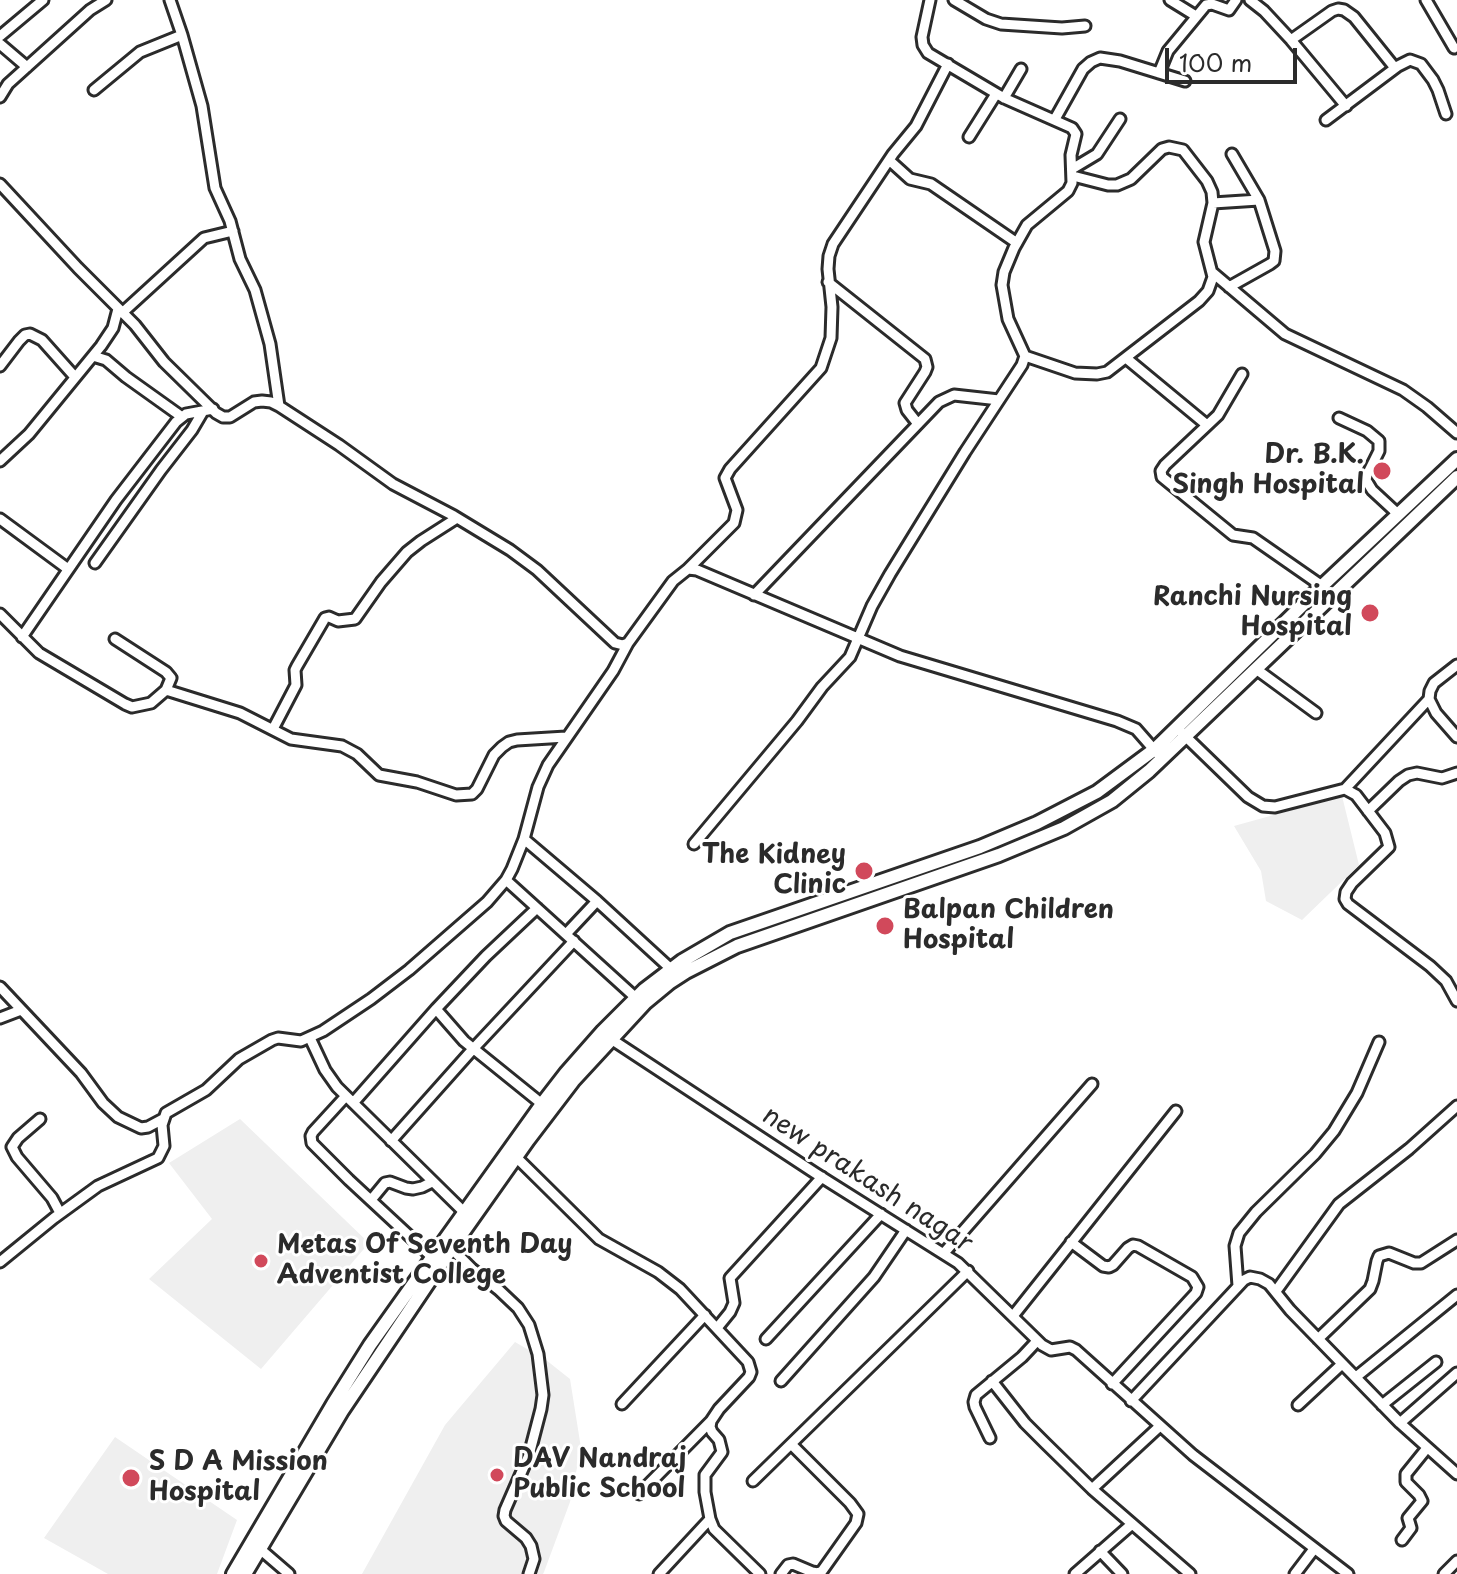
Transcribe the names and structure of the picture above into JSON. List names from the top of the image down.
{
  "streets": {
    "street": ["new prakash nagar"]
  },
  "places": [
    "Dr. B.K. Singh Hospital",
    "Ranchi Nursing Hospital",
    "The Kidney Clinic",
    "Balpan Children Hospital",
    "Metas Of Seventh Day Adventist College",
    "DAV Nandraj Public School",
    "S D A Mission Hospital"
  ],
  "scale_bar": "100 m"
}
